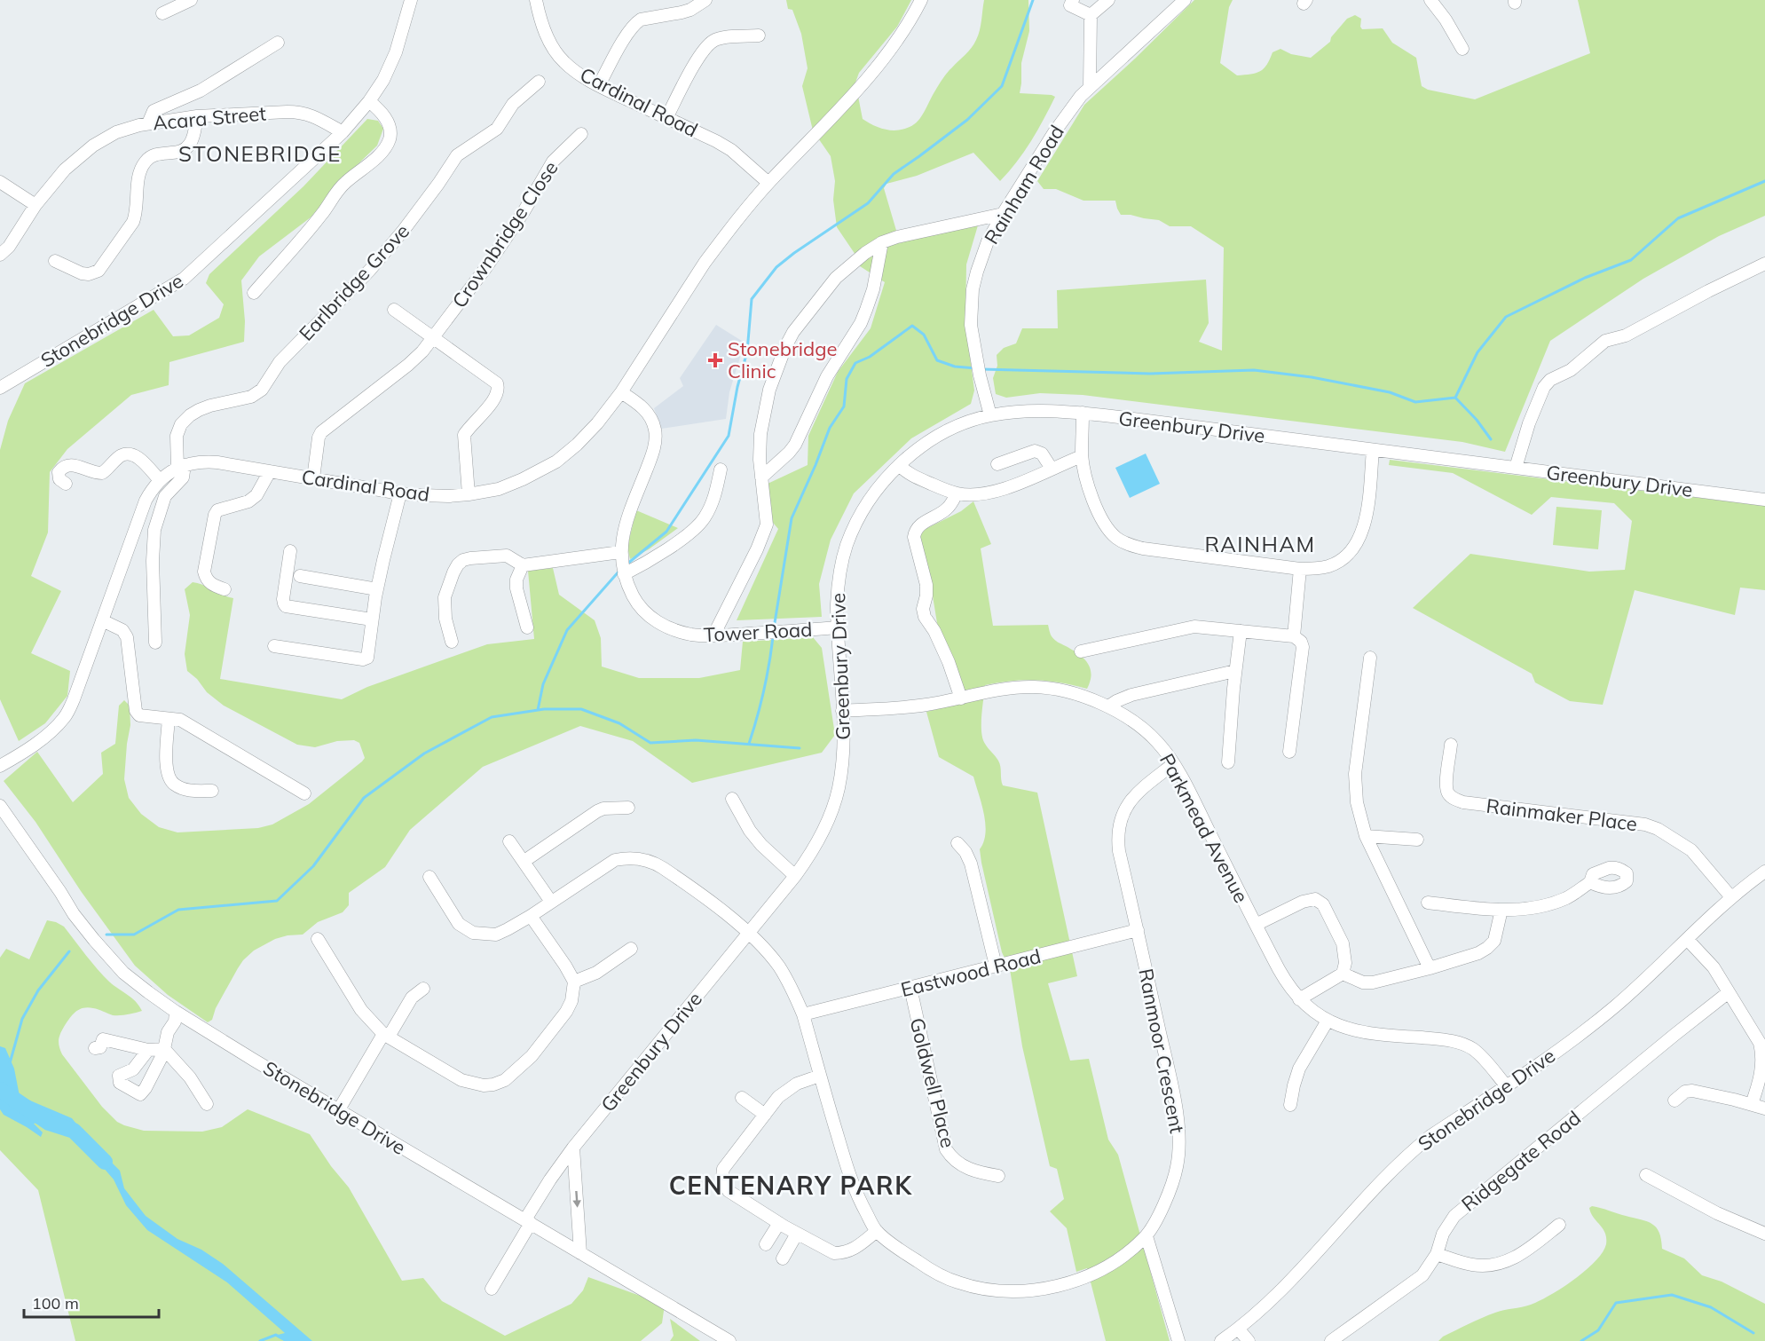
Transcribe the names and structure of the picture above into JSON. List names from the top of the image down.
{
  "streets": {
    "street": [
      "Cardinal Road",
      "Acara Street",
      "Rainham Road",
      "Crownbridge Close",
      "Earlbridge Grove",
      "Stonebridge Drive",
      "Greenbury Drive",
      "Tower Road",
      "Rainmaker Place",
      "Parkmead Avenue",
      "Eastwood Road",
      "Ranmoor Crescent",
      "Goldwell Place",
      "Ridgegate Road"
    ]
  },
  "crossings": [
    ["Cardinal Road", "Crownbridge Close"],
    ["Cardinal Road", "Earlbridge Grove"],
    ["Cardinal Road", "Tower Road"],
    ["Acara Street", "Stonebridge Drive"],
    ["Rainham Road", "Greenbury Drive"],
    ["Stonebridge Drive", "Greenbury Drive"],
    ["Stonebridge Drive", "Rainmaker Place"],
    ["Stonebridge Drive", "Parkmead Avenue"],
    ["Greenbury Drive", "Tower Road"],
    ["Greenbury Drive", "Parkmead Avenue"],
    ["Greenbury Drive", "Ranmoor Crescent"],
    ["Parkmead Avenue", "Ranmoor Crescent"],
    ["Eastwood Road", "Ranmoor Crescent"],
    ["Eastwood Road", "Goldwell Place"]
  ],
  "districts": ["STONEBRIDGE", "RAINHAM", "CENTENARY PARK"],
  "places": {
    "health": ["Stonebridge Clinic"]
  },
  "scale_bar": "100 m"
}
